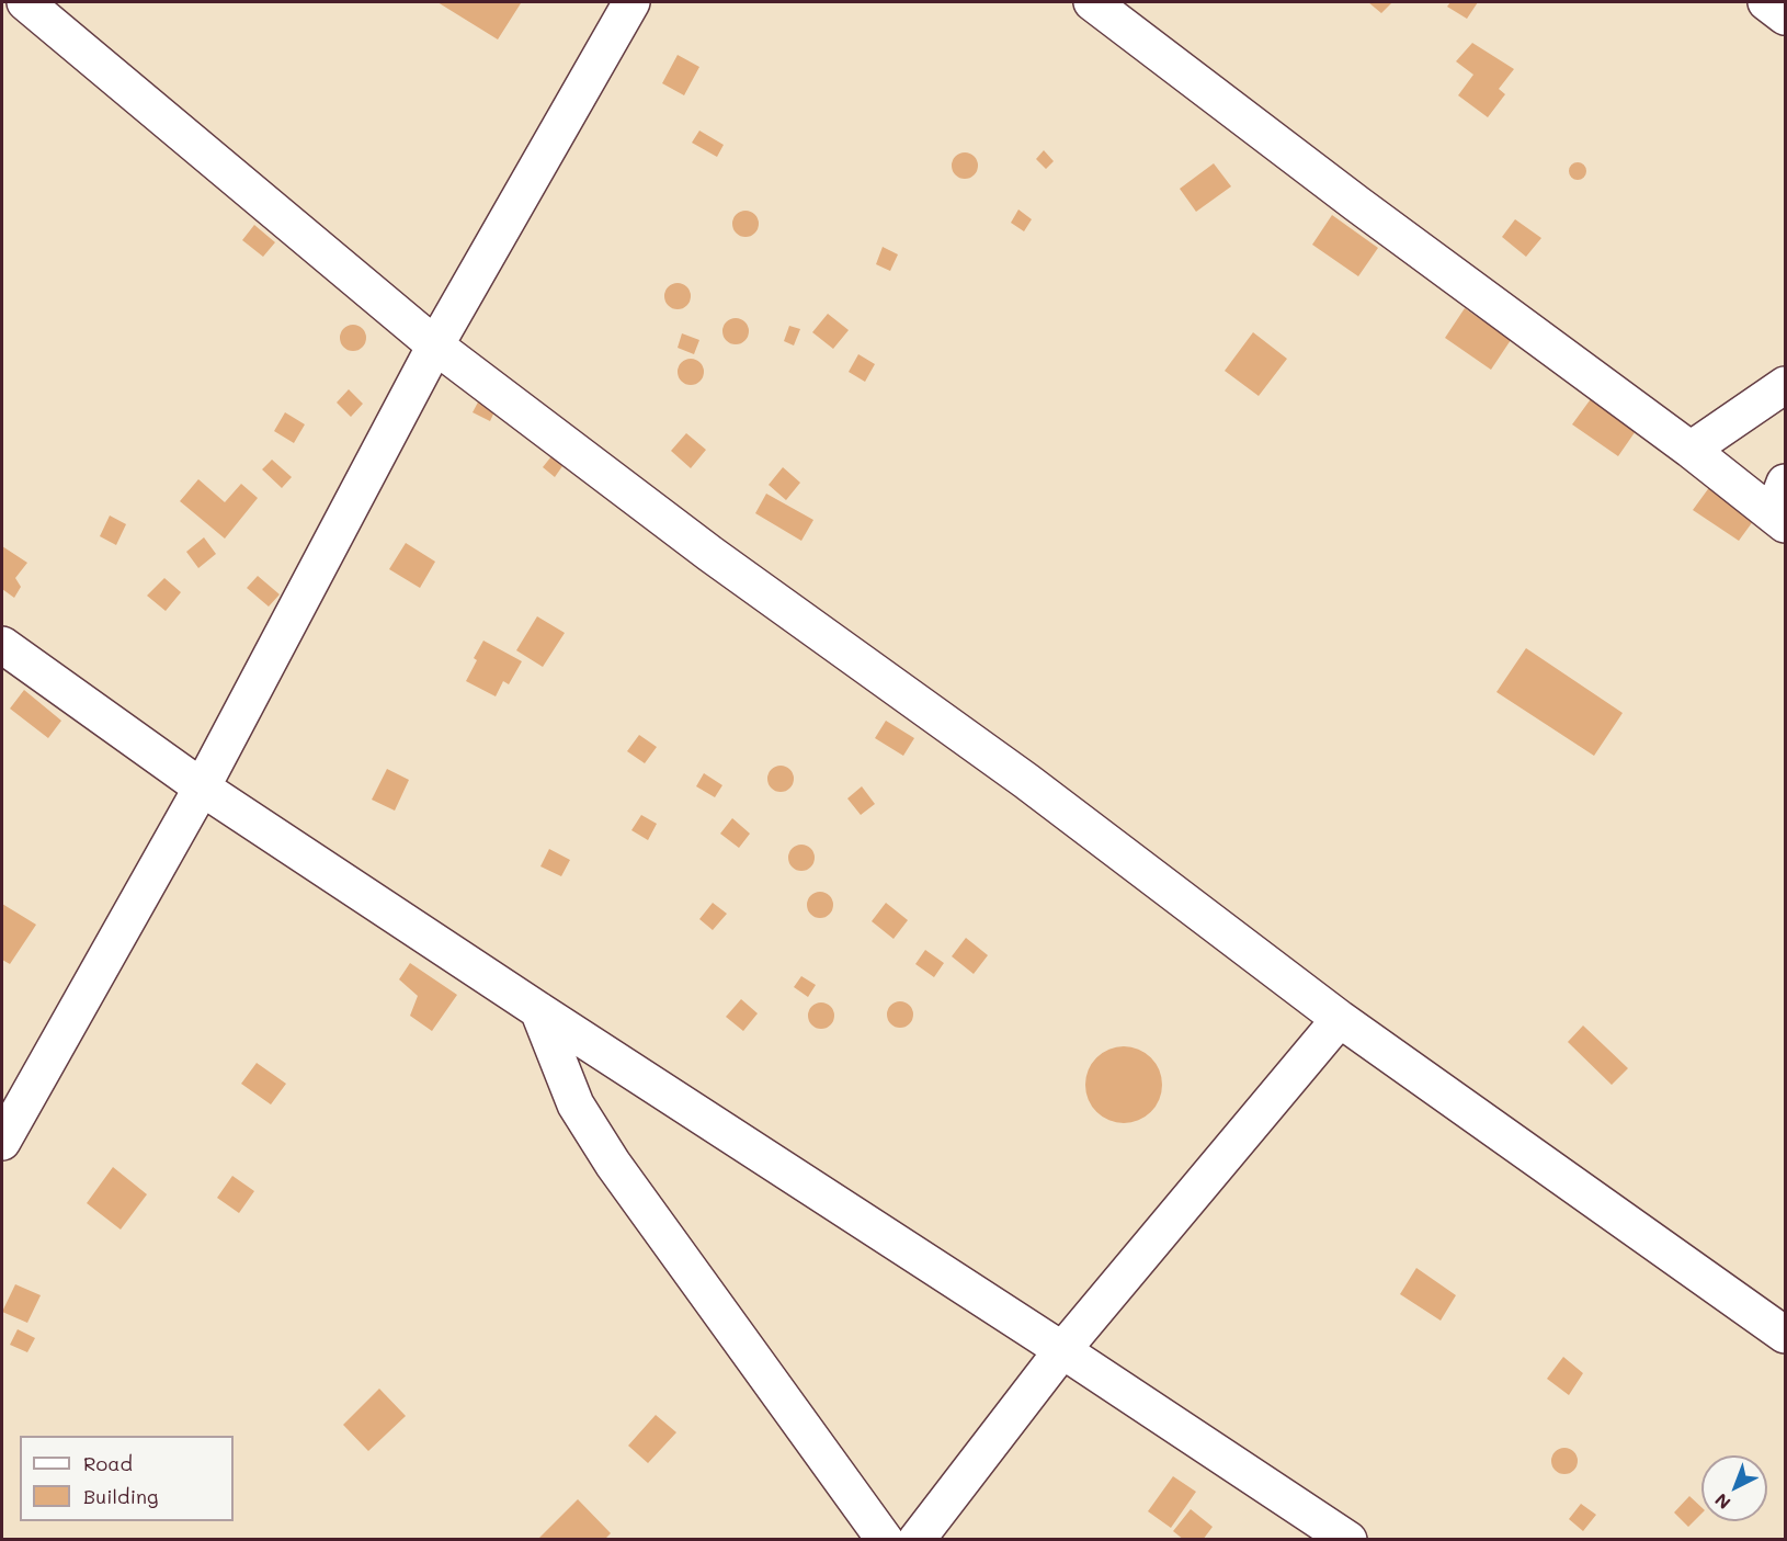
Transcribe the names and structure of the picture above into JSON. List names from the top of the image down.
{
  "legend": ["Road", "Building"],
  "north": "bottom left"
}
